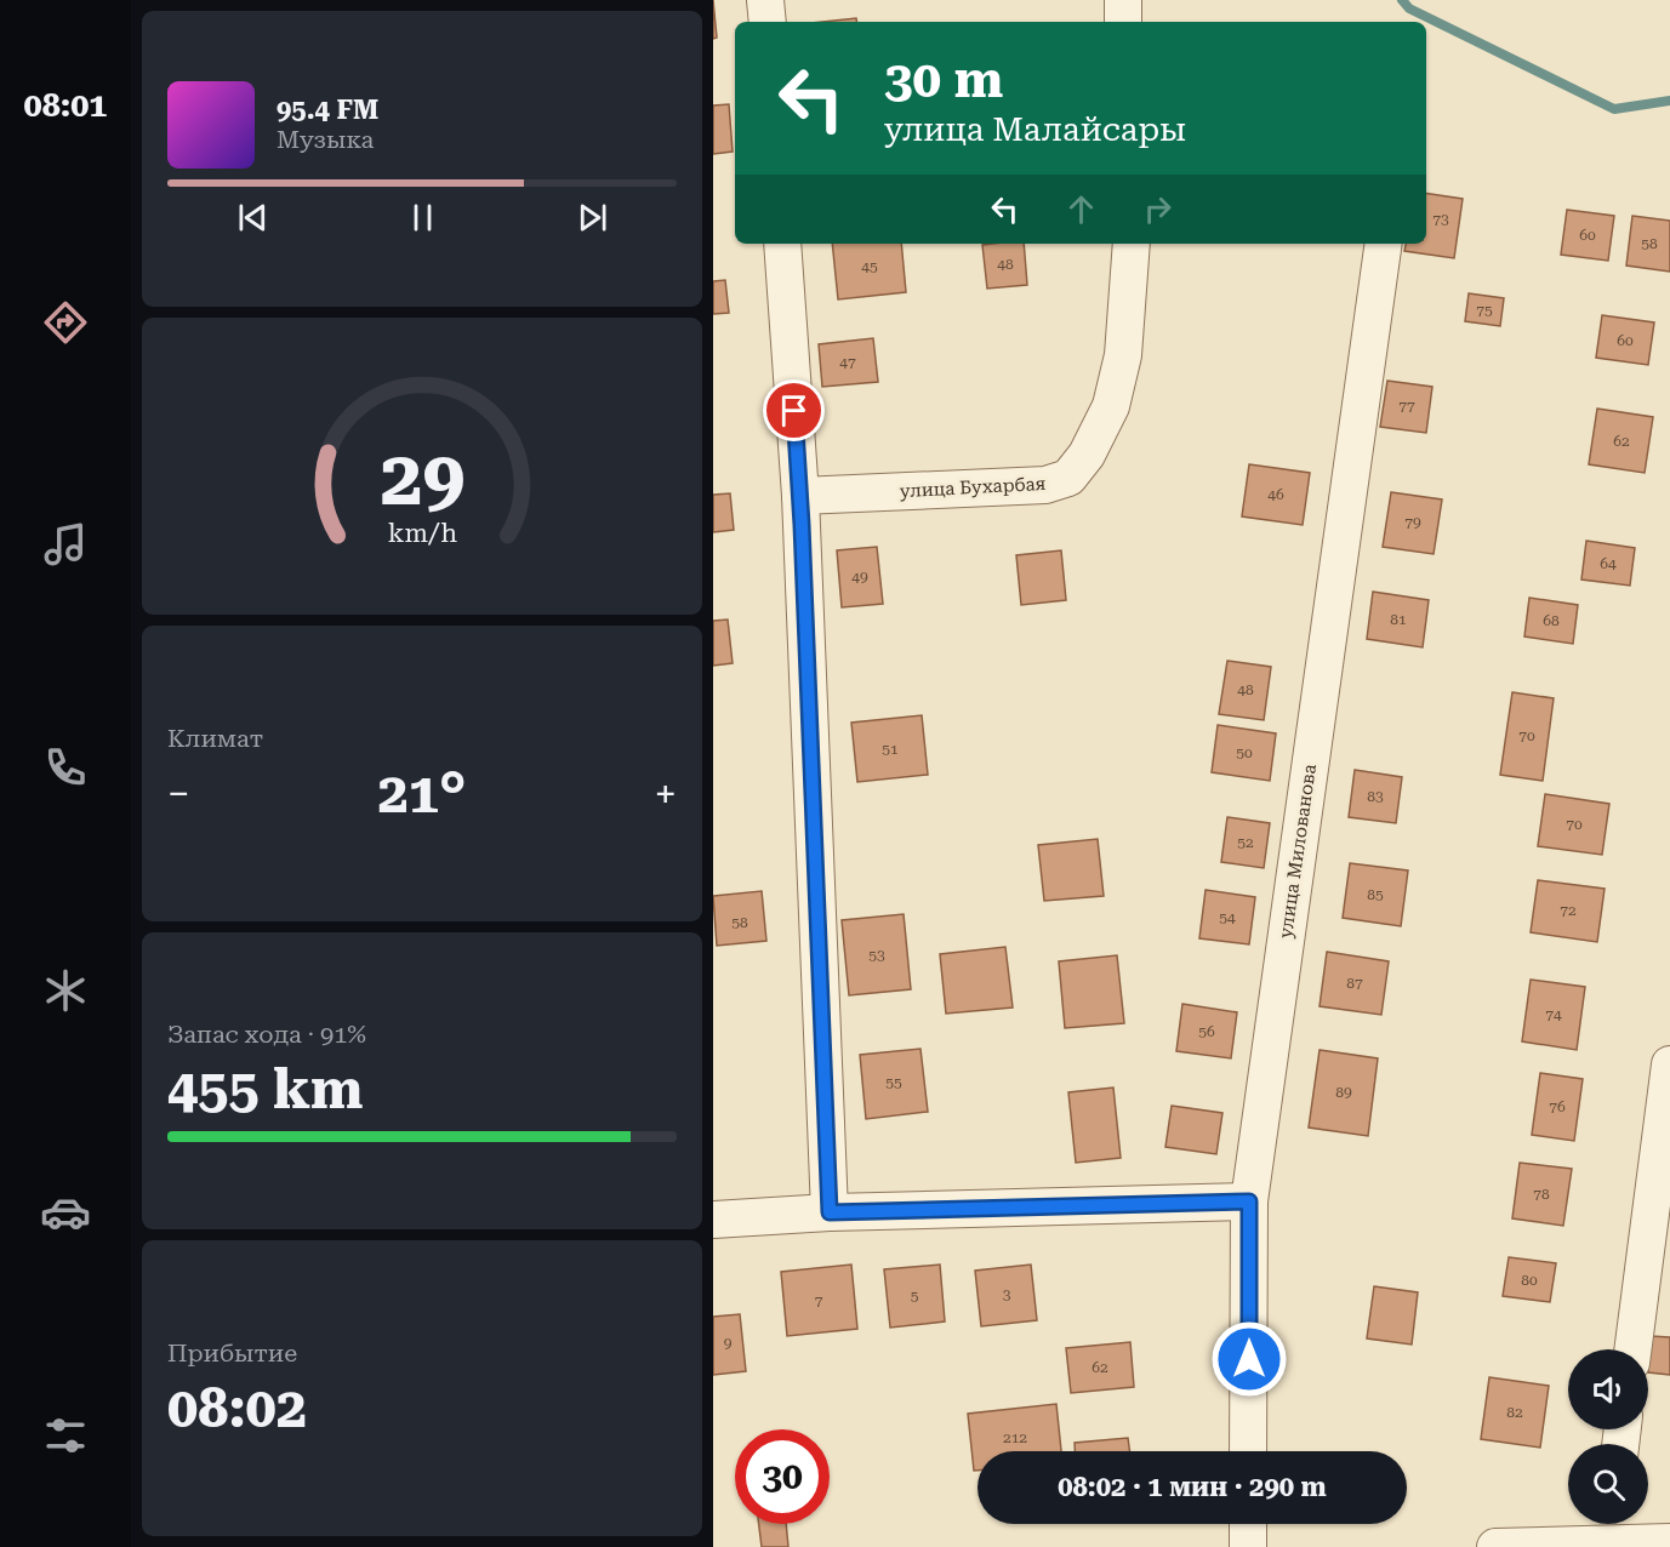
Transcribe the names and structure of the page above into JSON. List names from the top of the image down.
{
  "streets": {
    "street": ["улица Бухарбая", "улица Милованова"]
  },
  "house_numbers": [
    "73",
    "60",
    "58",
    "48",
    "45",
    "75",
    "60",
    "47",
    "77",
    "62",
    "46",
    "79",
    "64",
    "49",
    "81",
    "68",
    "48",
    "70",
    "51",
    "50",
    "83",
    "70",
    "52",
    "85",
    "72",
    "54",
    "58",
    "53",
    "87",
    "74",
    "56",
    "55",
    "89",
    "76",
    "78",
    "80",
    "3",
    "5",
    "7",
    "9",
    "62",
    "82",
    "212"
  ],
  "page": {
    "tabs": "08:01",
    "turn": ["30 m", "улица Малайсары"],
    "song": ["95.4 FM", "Музыка"],
    "tile": [
      "Климат",
      ["Запас хода · 91%", "455 km"],
      ["Прибытие", "08:02"]
    ],
    "heat": ["−", "21°", "+"],
    "limit": "30",
    "trip": "08:02 · 1 мин · 290 m",
    "gauge": ["29", "km/h"]
  }
}
